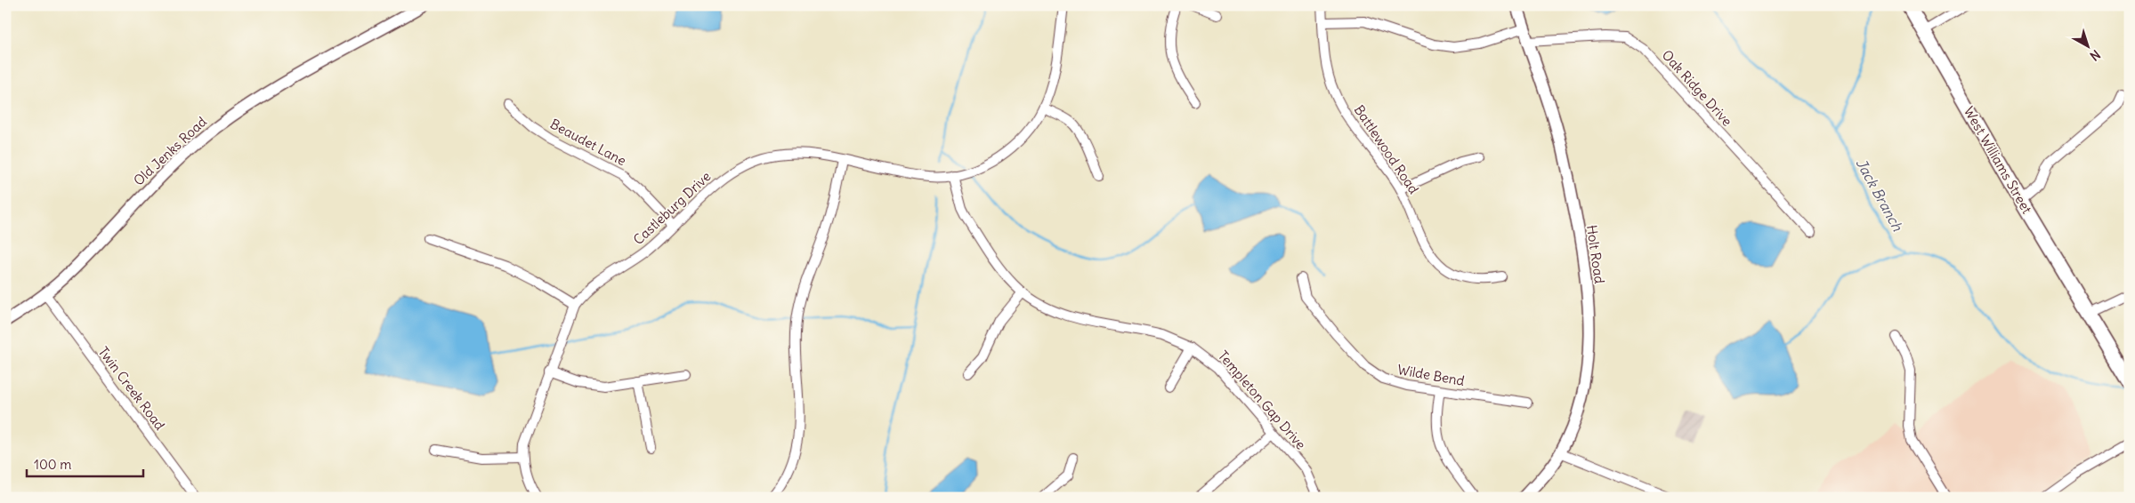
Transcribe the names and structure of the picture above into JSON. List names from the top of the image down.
{
  "streets": {
    "main road": ["West Williams Street"],
    "street": [
      "Oak Ridge Drive",
      "Beaudet Lane",
      "Battlewood Road",
      "Old Jenks Road",
      "Castleburg Drive",
      "Holt Road",
      "Wilde Bend",
      "Twin Creek Road",
      "Templeton Gap Drive"
    ]
  },
  "crossings": [
    ["Oak Ridge Drive", "Holt Road"],
    ["Beaudet Lane", "Castleburg Drive"],
    ["Old Jenks Road", "Twin Creek Road"],
    ["Castleburg Drive", "Templeton Gap Drive"]
  ],
  "water": ["Jack Branch"],
  "scale_bar": "100 m",
  "north": "bottom right"
}
